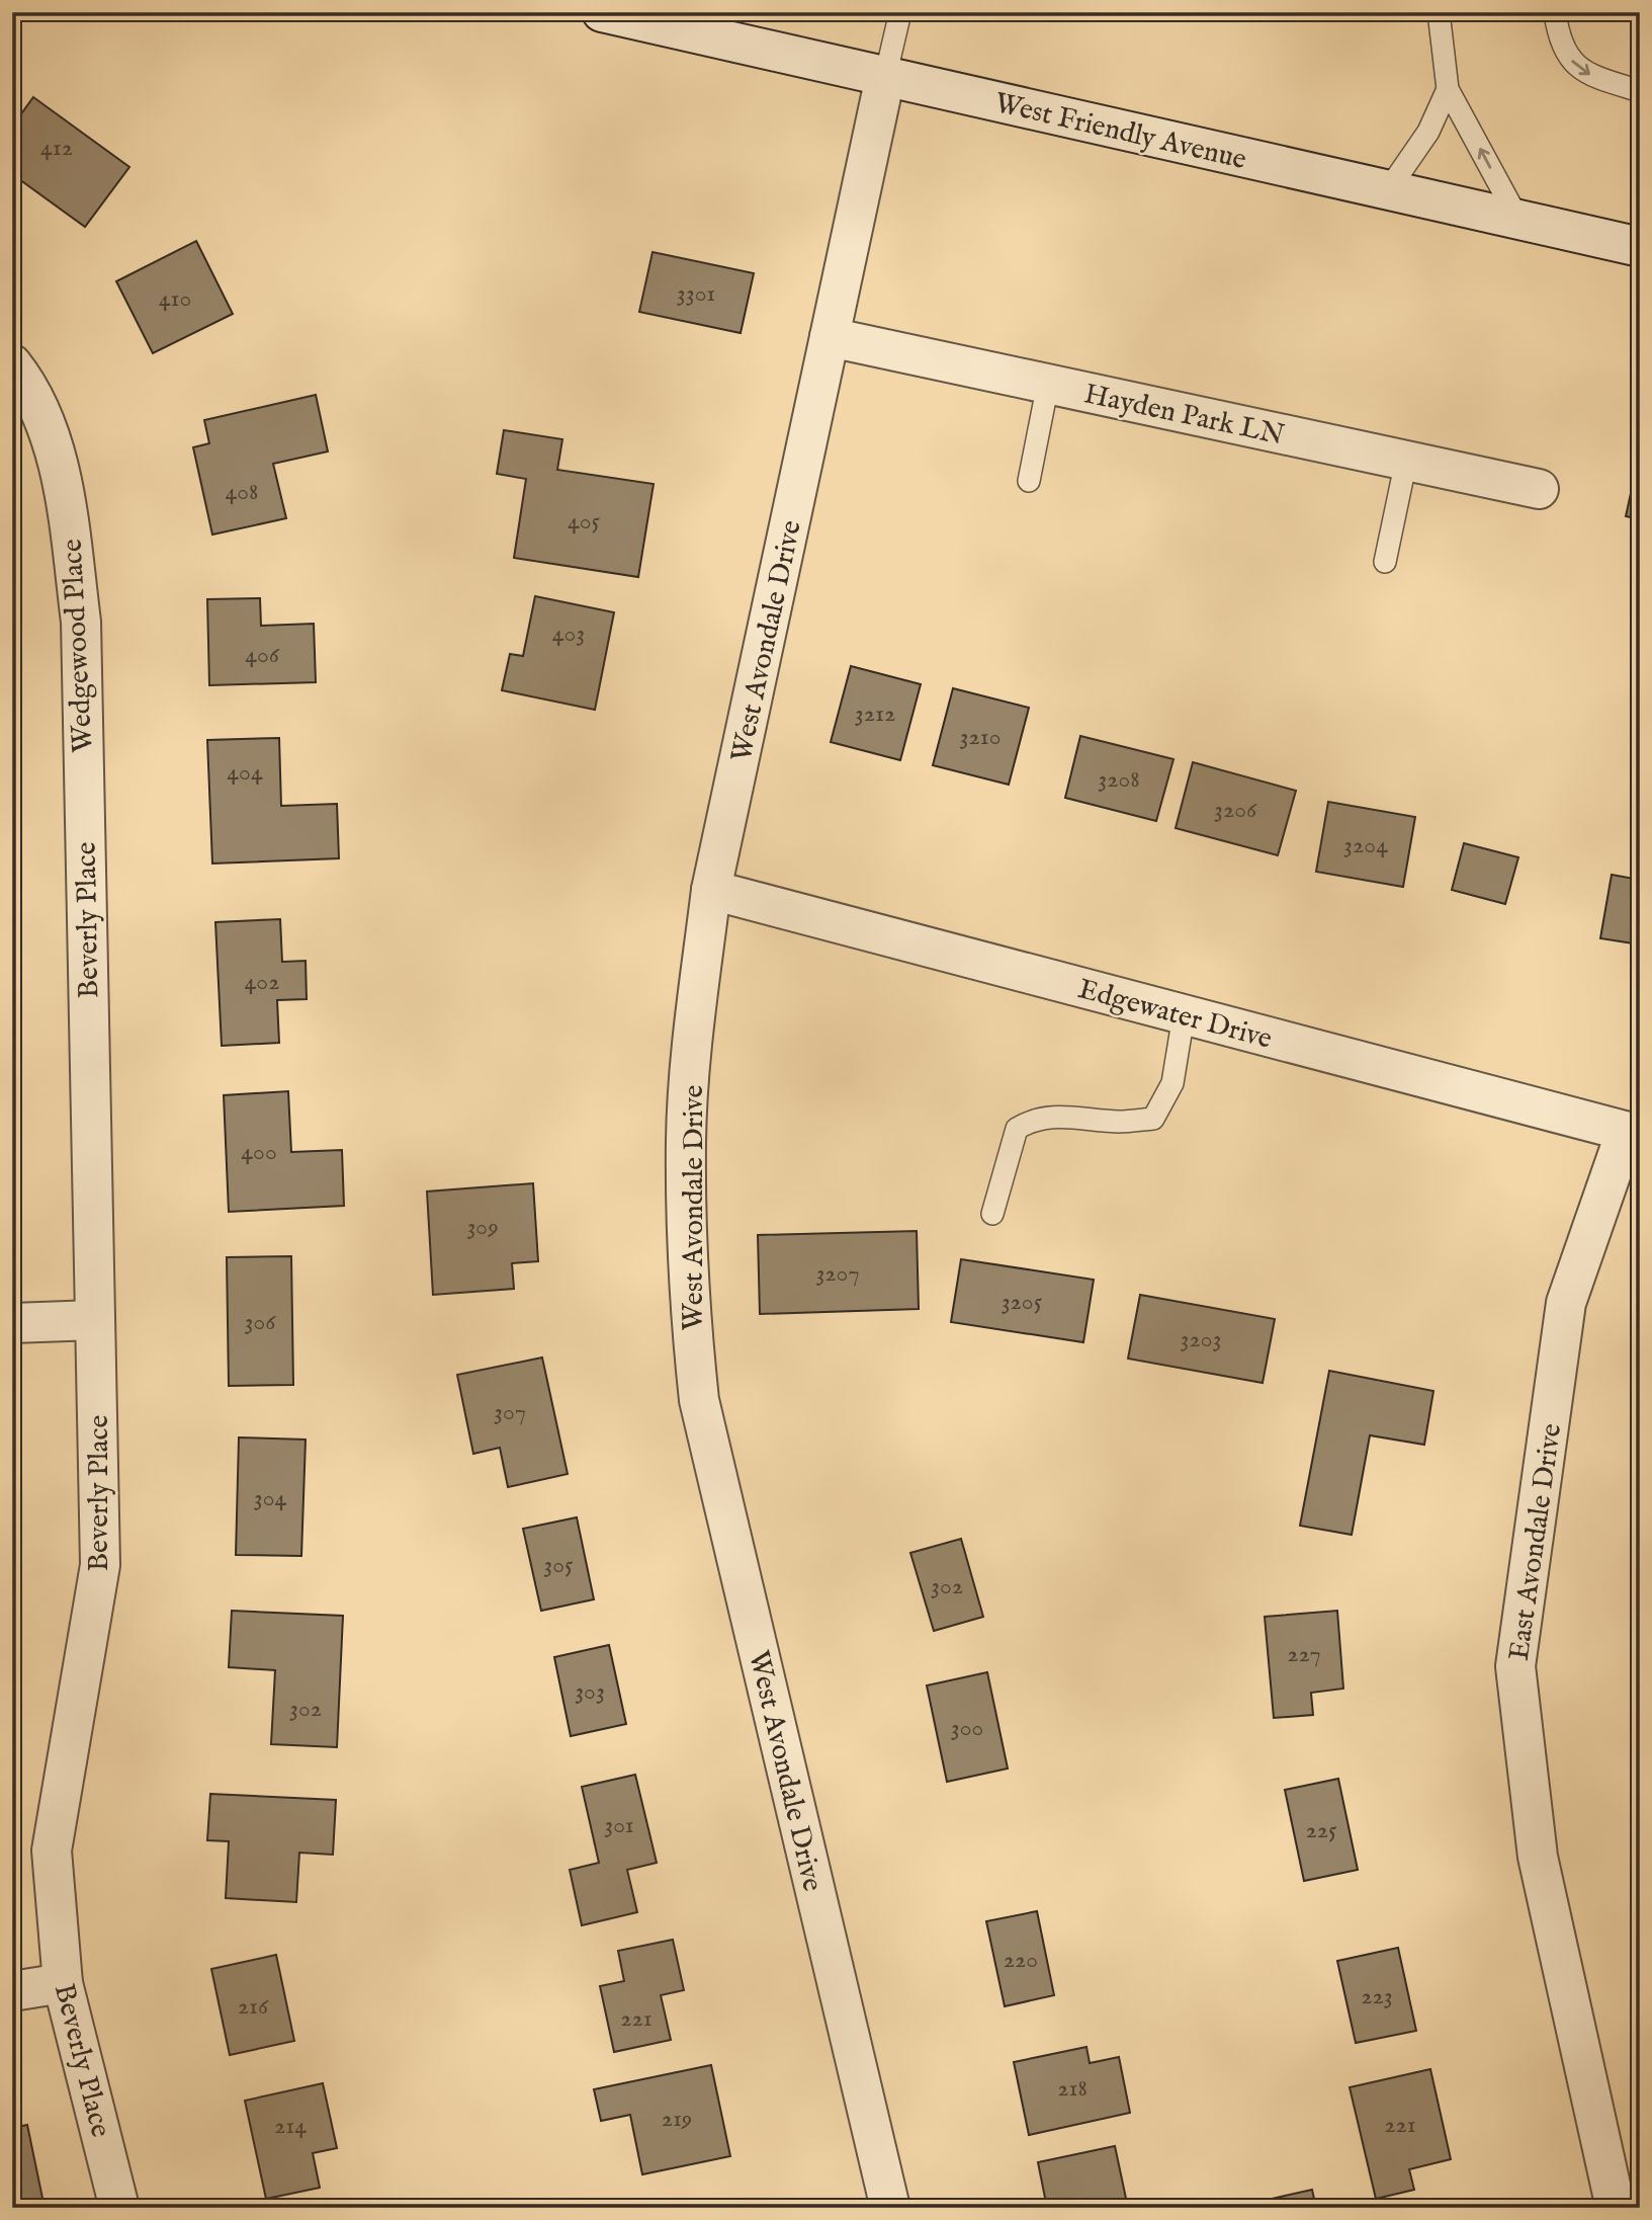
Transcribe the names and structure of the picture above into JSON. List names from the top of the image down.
{
  "streets": {
    "street": [
      "West Friendly Avenue",
      "Hayden Park LN",
      "West Avondale Drive",
      "Wedgewood Place",
      "Beverly Place",
      "Edgewater Drive",
      "East Avondale Drive"
    ]
  },
  "crossings": [
    ["West Friendly Avenue", "West Avondale Drive"],
    ["Hayden Park LN", "West Avondale Drive"],
    ["West Avondale Drive", "Edgewater Drive"],
    ["Wedgewood Place", "Beverly Place"],
    ["Edgewater Drive", "East Avondale Drive"]
  ],
  "house_numbers": [
    "412",
    "3301",
    "410",
    "408",
    "405",
    "403",
    "406",
    "3212",
    "3210",
    "404",
    "3208",
    "3206",
    "3204",
    "402",
    "400",
    "309",
    "3207",
    "3205",
    "306",
    "3203",
    "307",
    "304",
    "305",
    "302",
    "227",
    "303",
    "302",
    "300",
    "301",
    "225",
    "220",
    "223",
    "216",
    "221",
    "218",
    "219",
    "221",
    "214"
  ]
}
